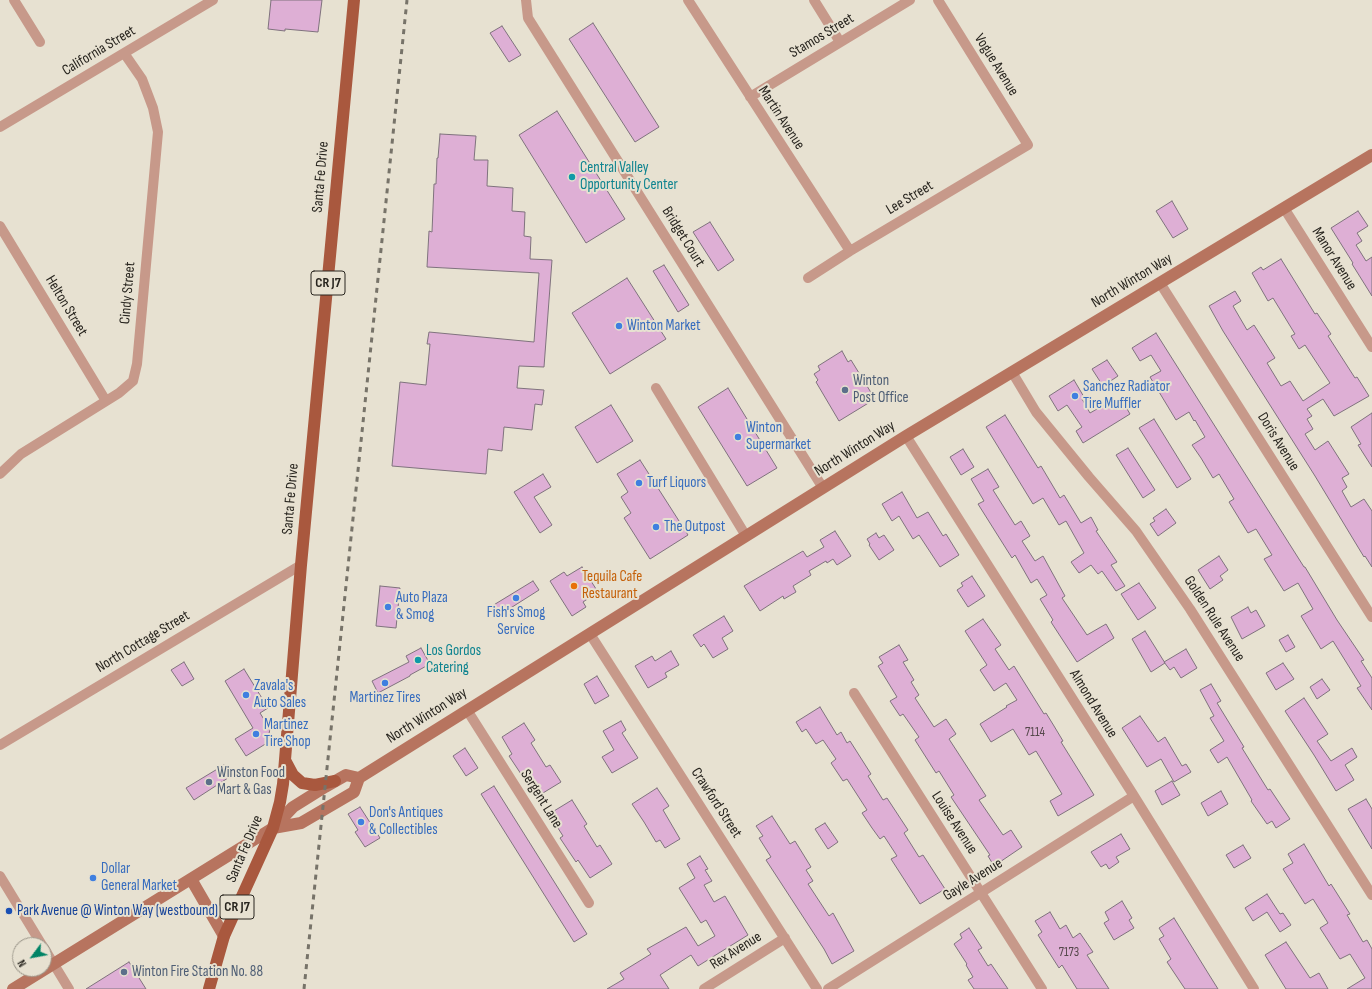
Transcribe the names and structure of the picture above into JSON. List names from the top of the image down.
{
  "streets": {
    "main road": ["Santa Fe Drive", "North Winton Way", "CR J7"],
    "street": [
      "Stamos Street",
      "California Street",
      "Vogue Avenue",
      "Martin Avenue",
      "Lee Street",
      "Bridget Court",
      "Manor Avenue",
      "Cindy Street",
      "Helton Street",
      "Doris Avenue",
      "Golden Rule Avenue",
      "North Cottage Street",
      "Almond Avenue",
      "Sergent Lane",
      "Crawford Street",
      "Louise Avenue",
      "Gayle Avenue",
      "Rex Avenue"
    ]
  },
  "crossings": [
    ["Stamos Street", "Martin Avenue"],
    ["California Street", "Cindy Street"],
    ["Vogue Avenue", "Lee Street"],
    ["Martin Avenue", "Lee Street"],
    ["Santa Fe Drive", "North Winton Way"],
    ["Santa Fe Drive", "North Cottage Street"],
    ["Bridget Court", "North Winton Way"],
    ["Manor Avenue", "North Winton Way"],
    ["North Winton Way", "Doris Avenue"],
    ["North Winton Way", "Golden Rule Avenue"],
    ["North Winton Way", "Almond Avenue"],
    ["North Winton Way", "Sergent Lane"],
    ["North Winton Way", "Crawford Street"],
    ["Cindy Street", "Helton Street"],
    ["Almond Avenue", "Gayle Avenue"],
    ["Crawford Street", "Rex Avenue"],
    ["Louise Avenue", "Gayle Avenue"]
  ],
  "places": [
    "Central Valley Opportunity Center",
    "Winton Market",
    "Winton Post Office",
    "Sanchez Radiator Tire Muffler",
    "Winton Supermarket",
    "Turf Liquors",
    "The Outpost",
    "Tequila Cafe Restaurant",
    "Fish's Smog Service",
    "Auto Plaza & Smog",
    "Los Gordos Catering",
    "Martinez Tires",
    "Zavala's Auto Sales",
    "Martinez Tire Shop",
    "Winston Food Mart & Gas",
    "Don's Antiques & Collectibles",
    "Dollar General Market",
    "Park Avenue @ Winton Way (westbound)",
    "Winton Fire Station No. 88"
  ],
  "house_numbers": ["7114", "7173"],
  "north": "bottom left"
}
